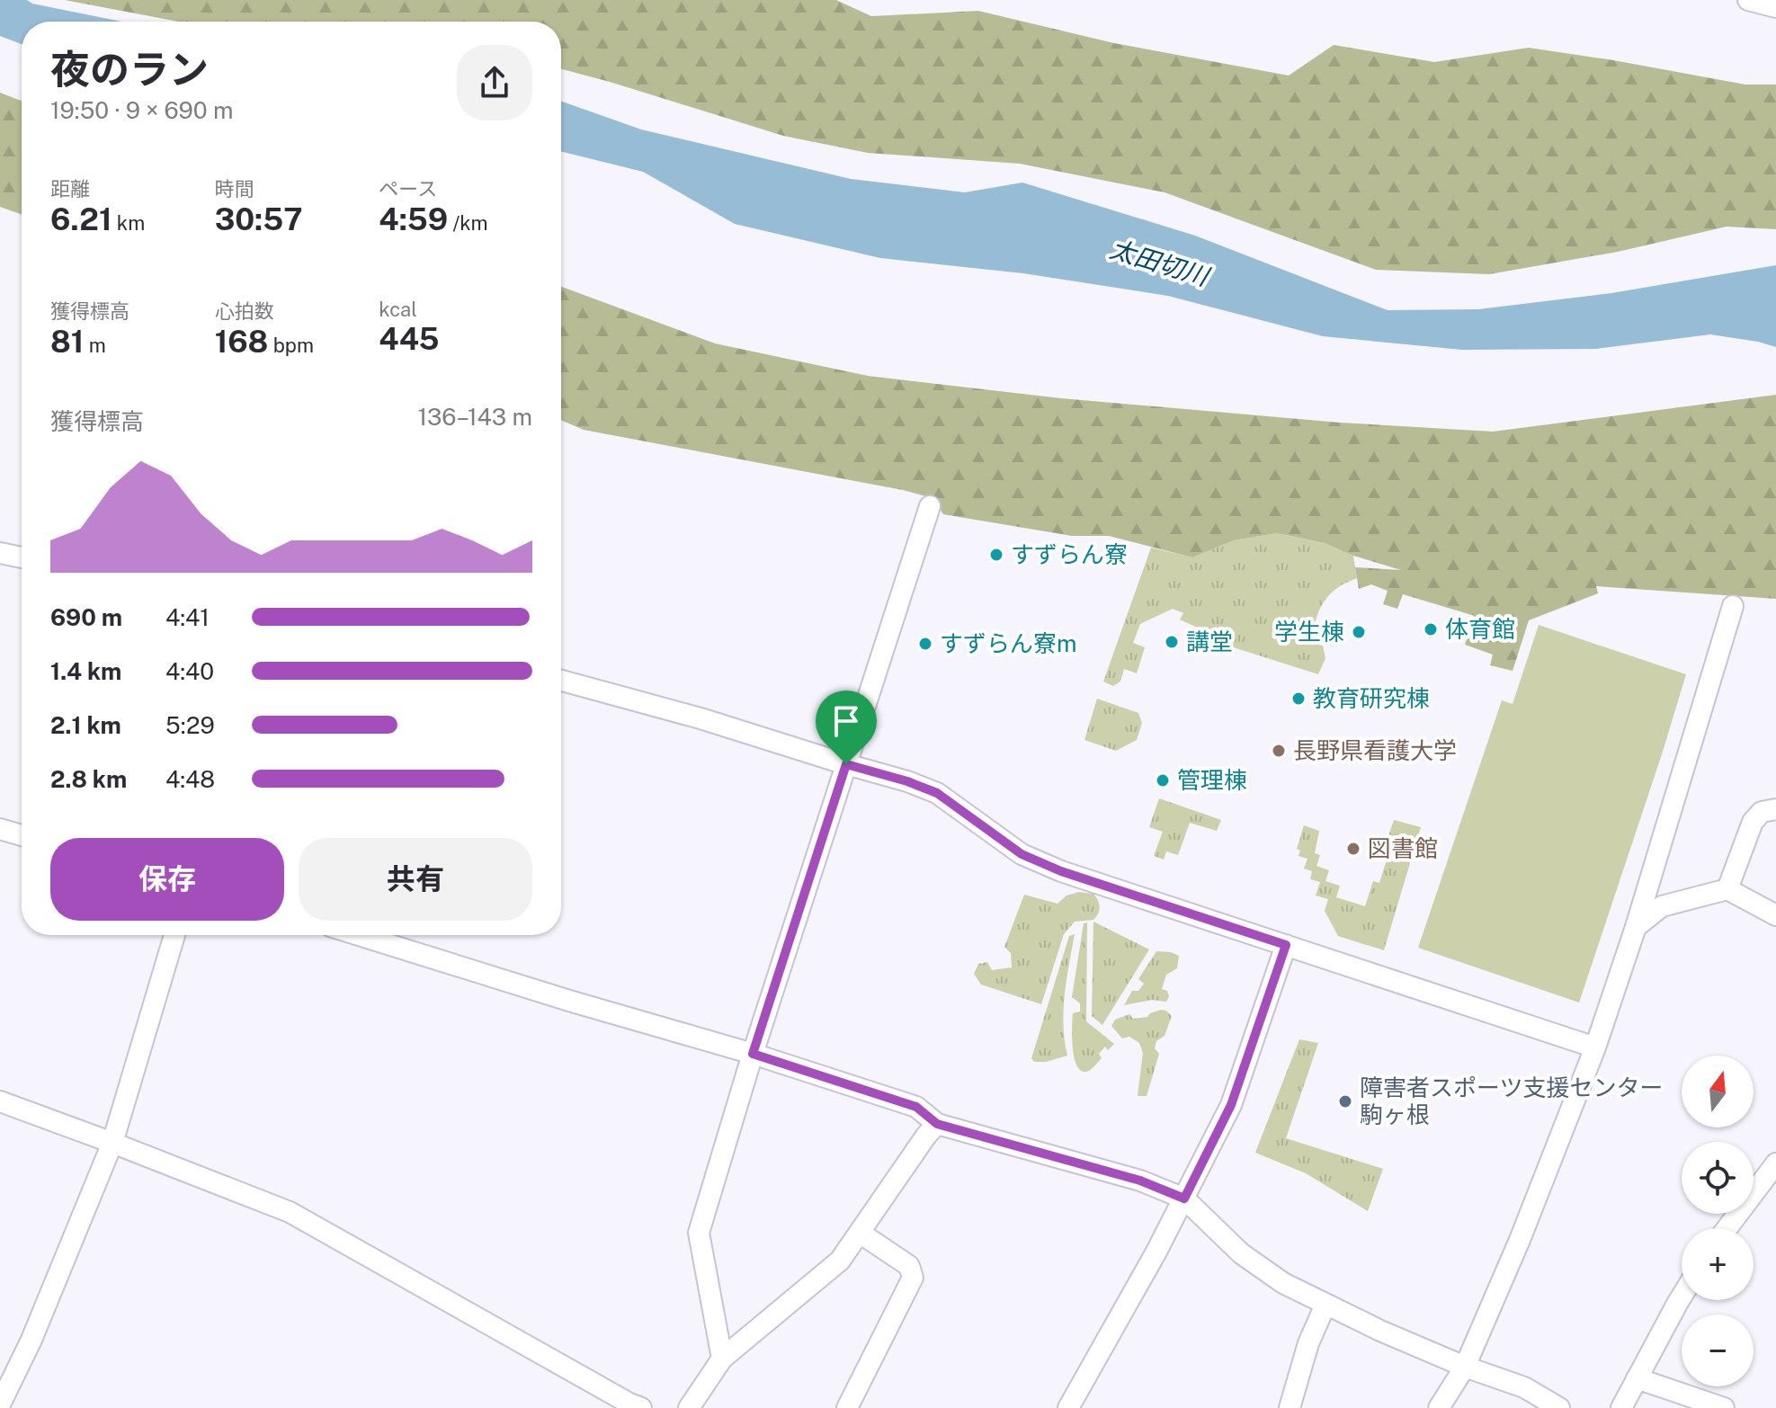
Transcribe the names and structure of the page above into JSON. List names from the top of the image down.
{
  "water": ["太田切川"],
  "places": [
    "すずらん寮",
    "体育館",
    "学生棟",
    "講堂",
    "すずらん寮m",
    "教育研究棟",
    "長野県看護大学",
    "管理棟",
    "図書館",
    "障害者スポーツ支援センター 駒ヶ根"
  ],
  "north": "top",
  "page": {
    "heading": ["夜のラン", "19:50 · 9 × 690 m"],
    "stats": [
      ["距離", "6.21 km"],
      ["時間", "30:57"],
      ["ペース", "4:59 /km"],
      ["獲得標高", "81 m"],
      ["心拍数", "168 bpm"],
      ["kcal", "445"]
    ],
    "chart": ["獲得標高", "136–143 m"],
    "list": [
      {
        "name": "690 m",
        "note": "4:41"
      },
      {
        "name": "1.4 km",
        "note": "4:40"
      },
      {
        "name": "2.1 km",
        "note": "5:29"
      },
      {
        "name": "2.8 km",
        "note": "4:48"
      }
    ],
    "buttons": ["保存", "共有"],
    "map_buttons": ["+", "−"]
  }
}
